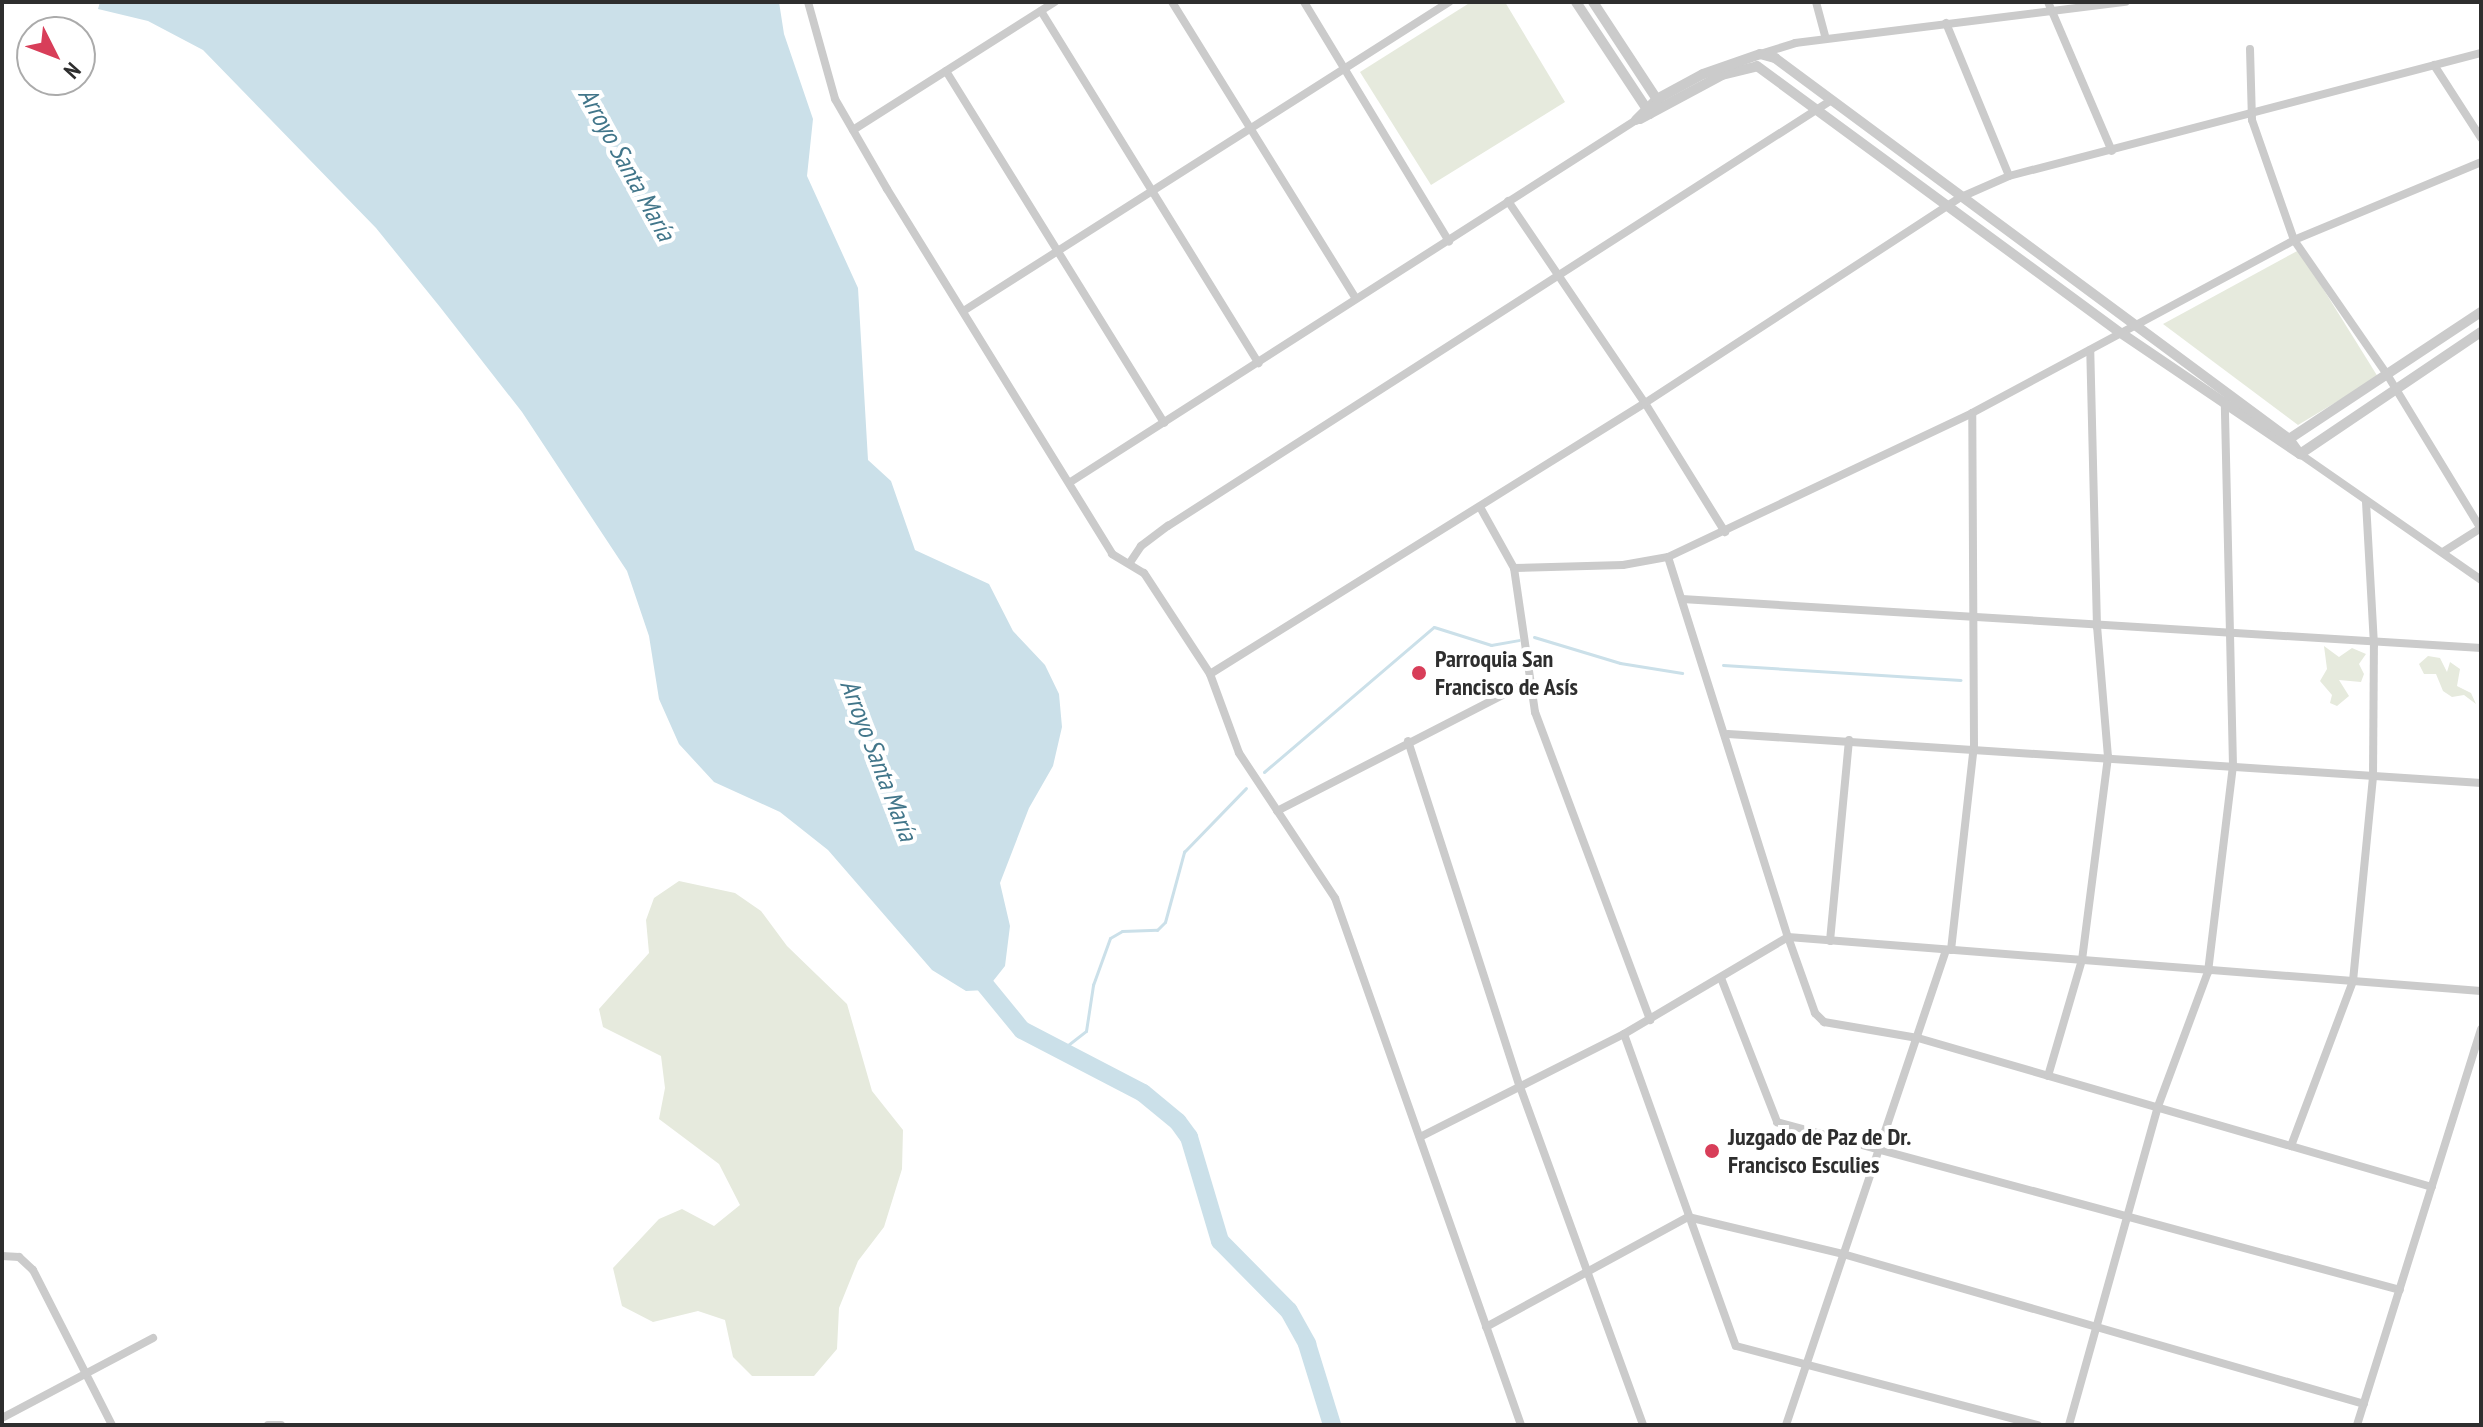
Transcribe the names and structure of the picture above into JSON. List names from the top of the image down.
{
  "water": ["Arroyo Santa María"],
  "places": ["Parroquia San Francisco de Asís", "Juzgado de Paz de Dr. Francisco Esculies"],
  "north": "bottom right"
}
